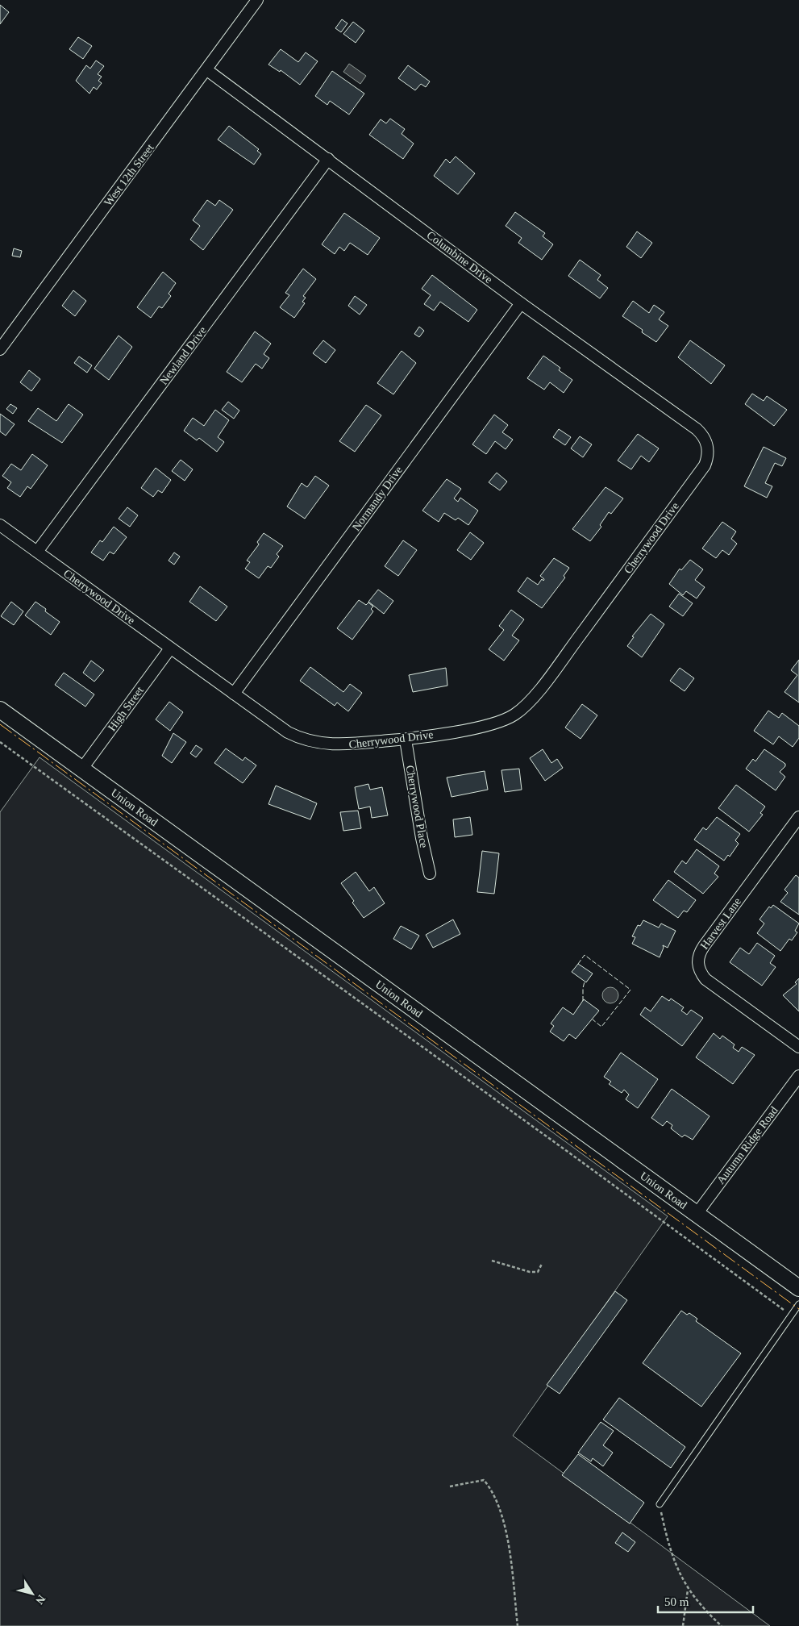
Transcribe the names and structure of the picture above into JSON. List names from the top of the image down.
{
  "streets": {
    "main road": ["Union Road"],
    "street": [
      "West 12th Street",
      "Columbine Drive",
      "Newland Drive",
      "Normandy Drive",
      "Cherrywood Drive",
      "High Street",
      "Cherrywood Place",
      "Harvest Lane",
      "Autumn Ridge Road"
    ]
  },
  "crossings": [
    ["West 12th Street", "Columbine Drive"],
    ["Columbine Drive", "Newland Drive"],
    ["Columbine Drive", "Normandy Drive"],
    ["Columbine Drive", "Cherrywood Drive"],
    ["Newland Drive", "Cherrywood Drive"],
    ["Normandy Drive", "Cherrywood Drive"],
    ["Cherrywood Drive", "High Street"],
    ["Cherrywood Drive", "Cherrywood Place"],
    ["High Street", "Union Road"],
    ["Union Road", "Autumn Ridge Road"]
  ],
  "scale_bar": "50 m",
  "north": "bottom right"
}
